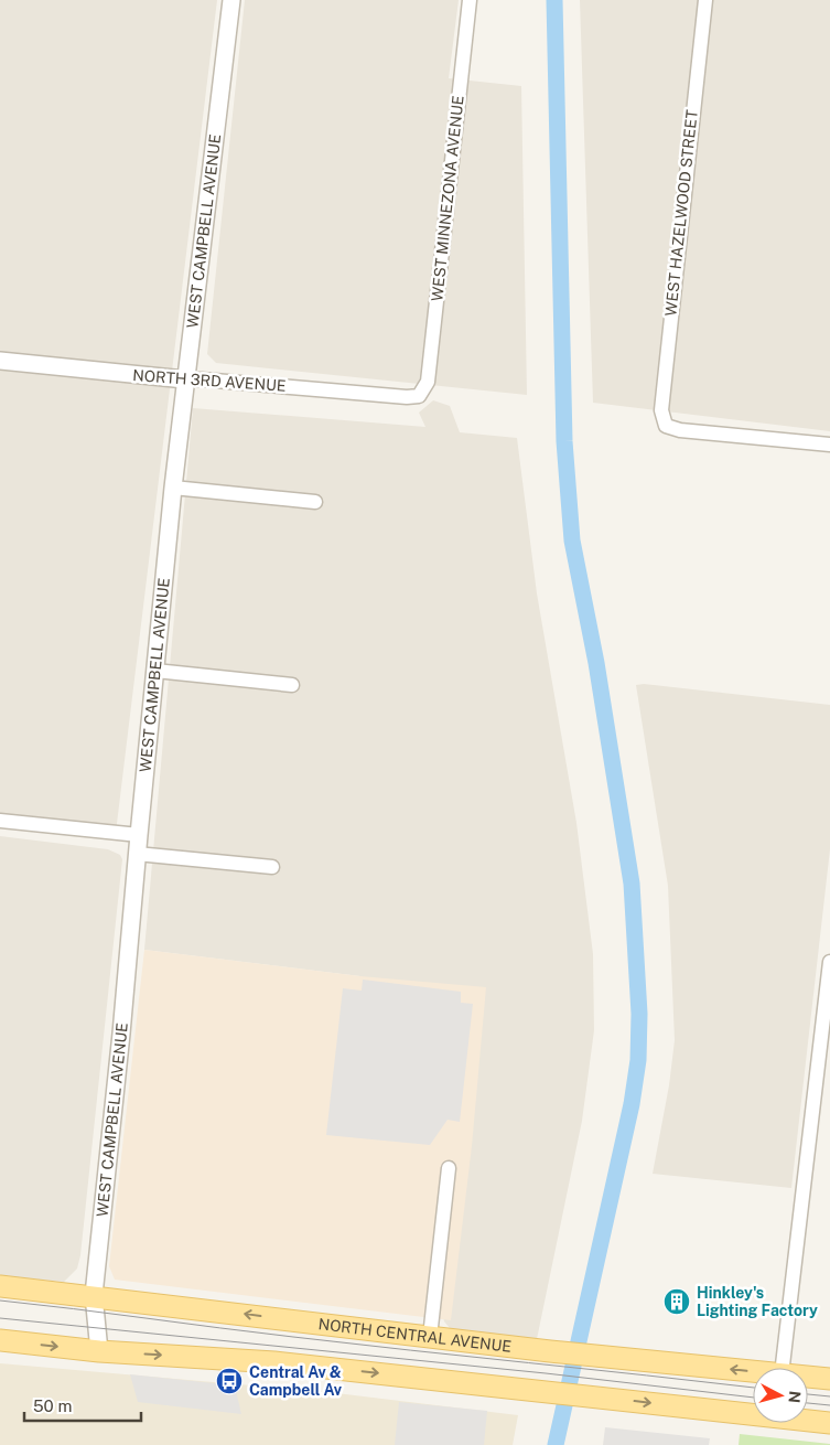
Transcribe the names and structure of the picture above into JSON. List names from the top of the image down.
{
  "streets": {
    "main road": ["NORTH CENTRAL AVENUE"],
    "street": [
      "WEST MINNEZONA AVENUE",
      "WEST HAZELWOOD STREET",
      "WEST CAMPBELL AVENUE",
      "NORTH 3RD AVENUE"
    ]
  },
  "crossings": [
    ["WEST MINNEZONA AVENUE", "NORTH 3RD AVENUE"],
    ["WEST CAMPBELL AVENUE", "NORTH 3RD AVENUE"],
    ["WEST CAMPBELL AVENUE", "NORTH CENTRAL AVENUE"]
  ],
  "places": {
    "building": ["Hinkley's Lighting Factory"],
    "bus stop": ["Central Av & Campbell Av"]
  },
  "scale_bar": "50 m",
  "north": "right"
}
